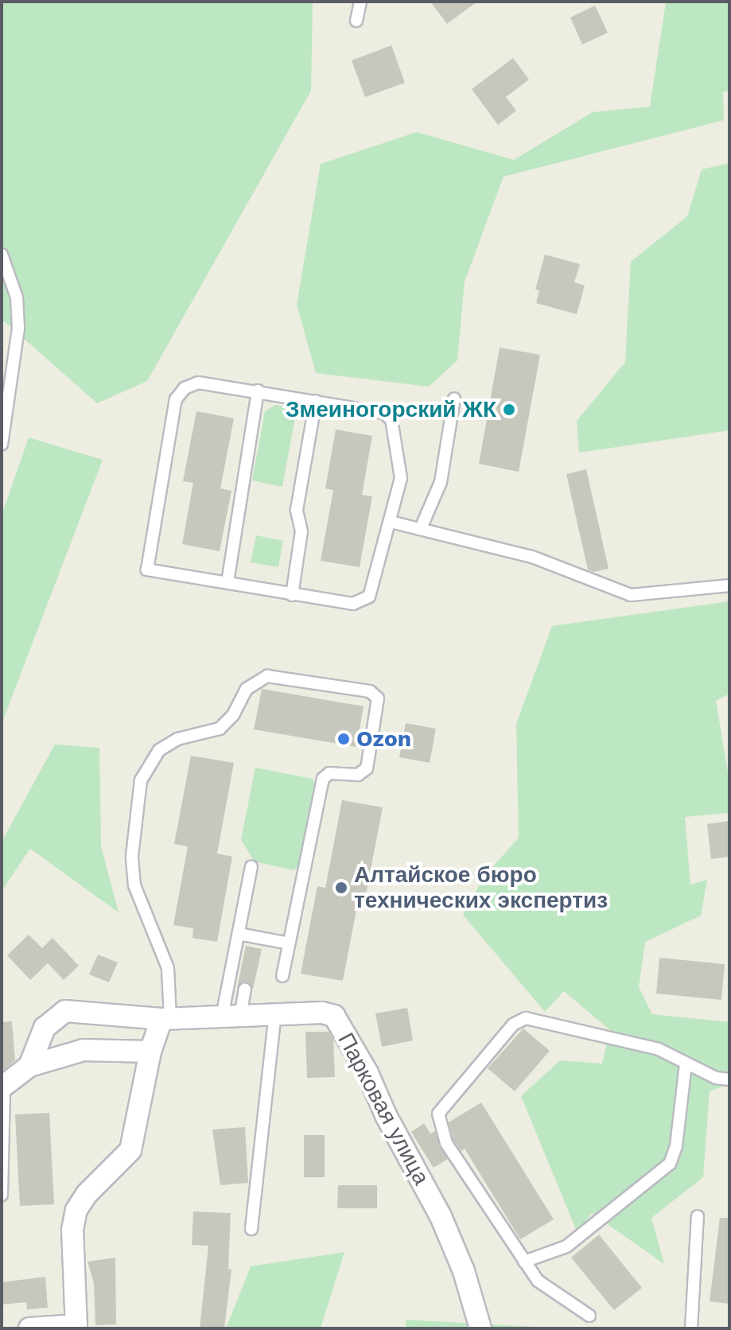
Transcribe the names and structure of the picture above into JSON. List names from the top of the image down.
{
  "streets": {
    "street": ["Парковая улица"]
  },
  "places": ["Змеиногорский ЖК", "Ozon", "Алтайское бюро технических экспертиз"]
}
